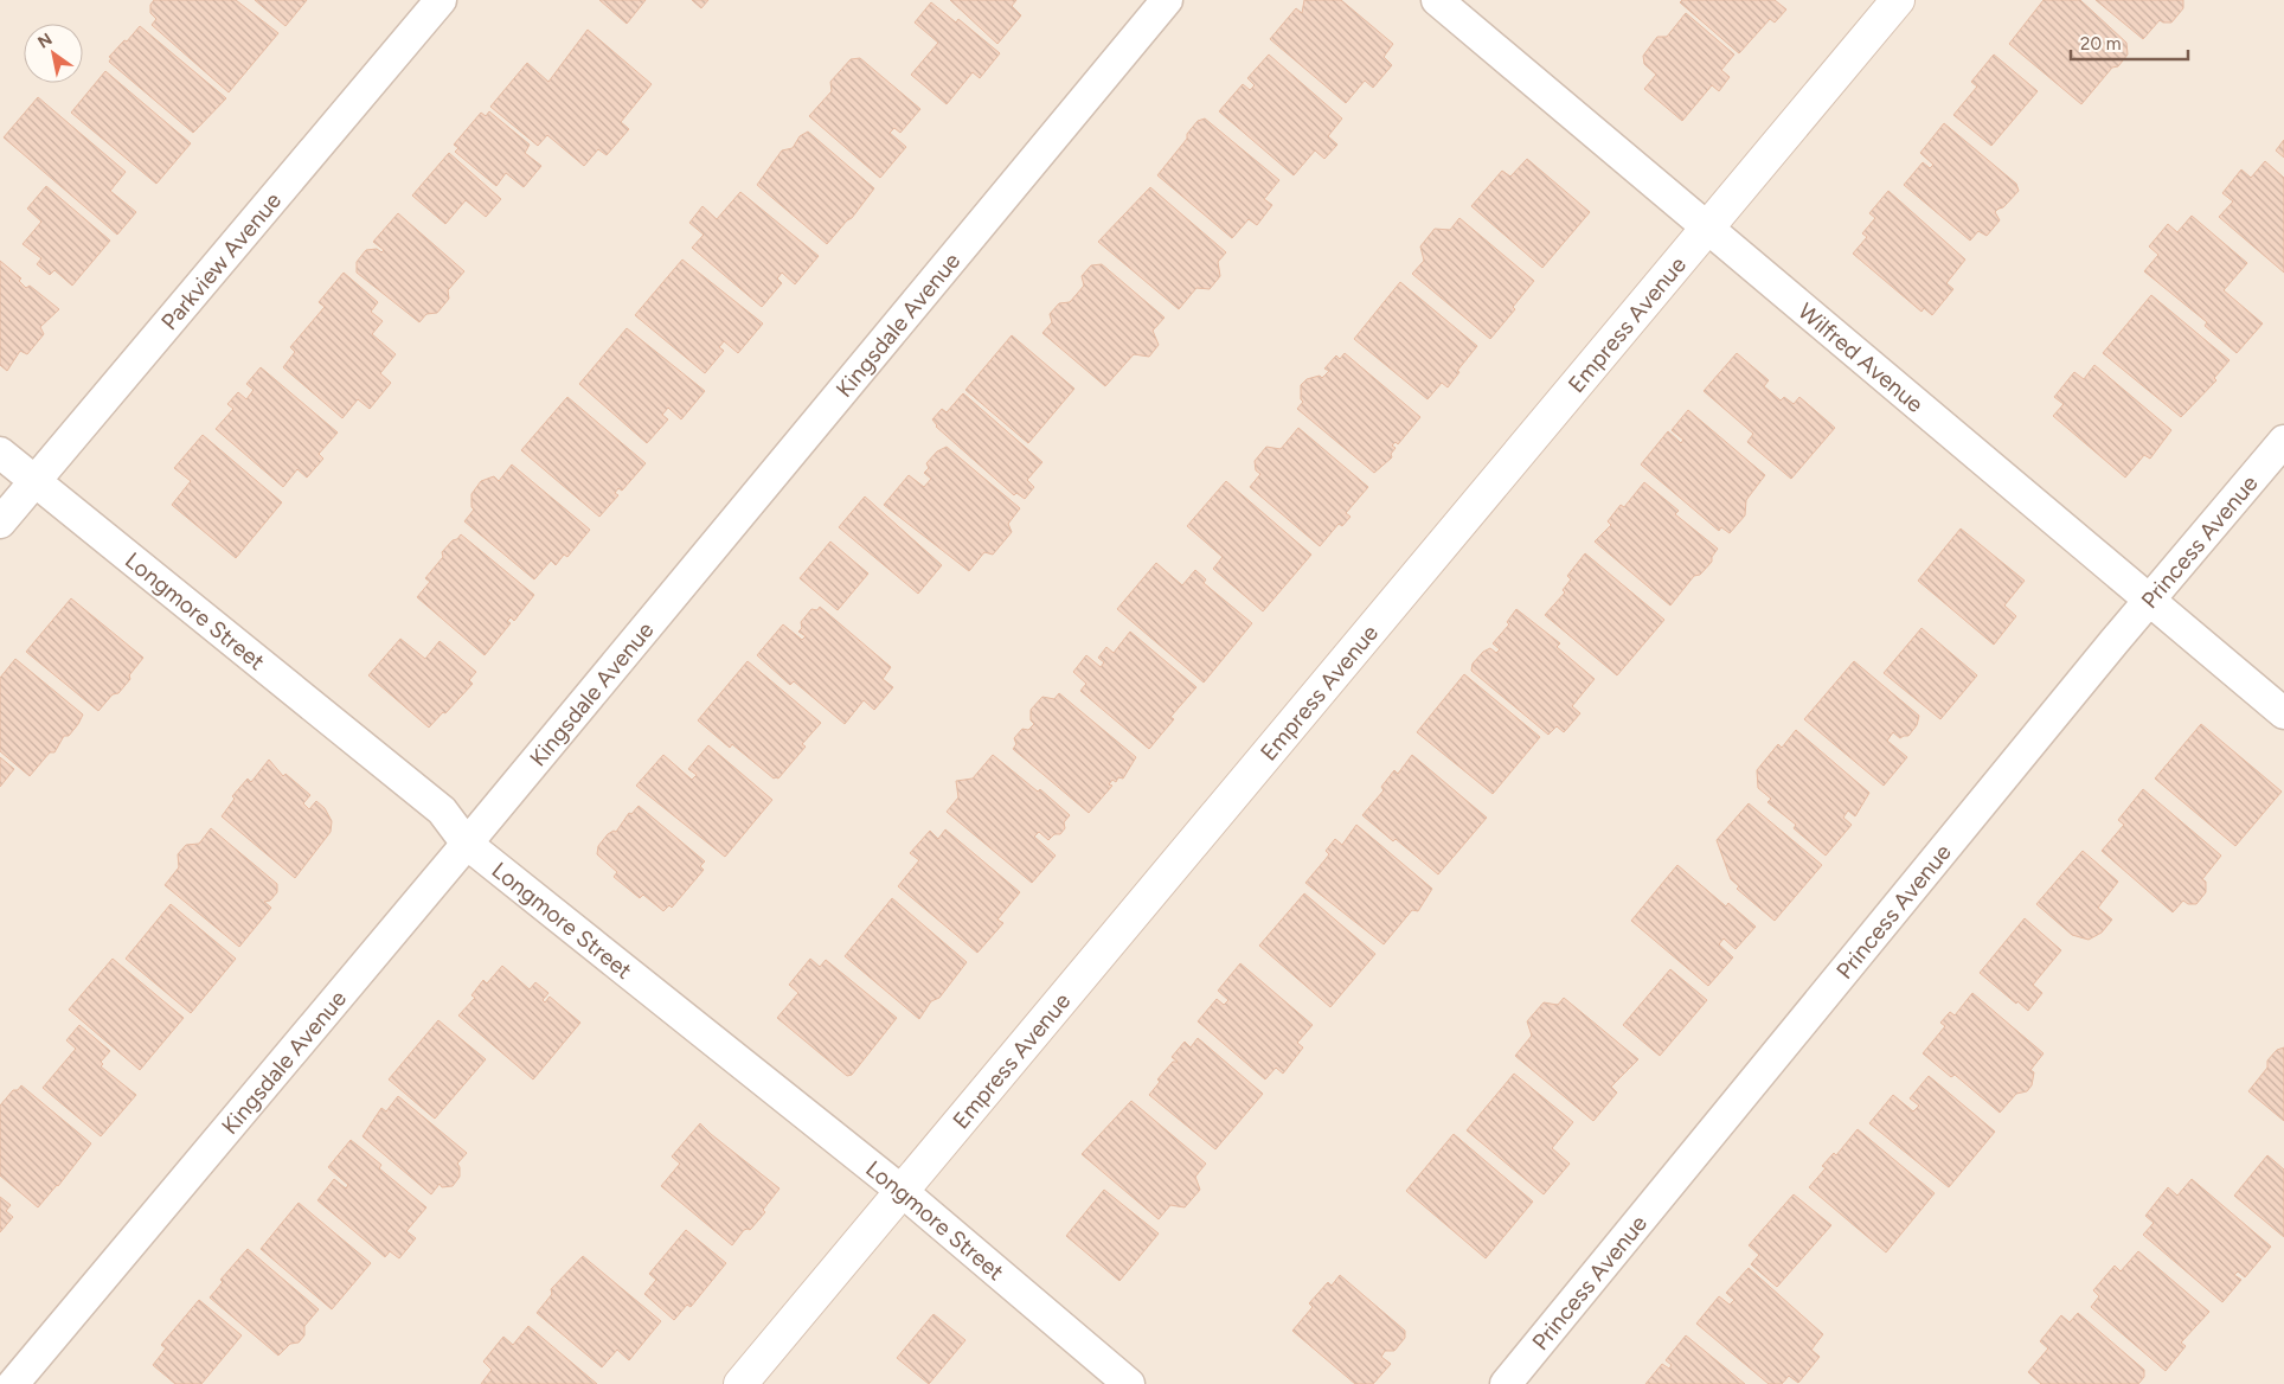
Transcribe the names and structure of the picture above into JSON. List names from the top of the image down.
{
  "streets": {
    "street": [
      "Parkview Avenue",
      "Empress Avenue",
      "Kingsdale Avenue",
      "Wilfred Avenue",
      "Princess Avenue",
      "Longmore Street"
    ]
  },
  "crossings": [
    ["Parkview Avenue", "Longmore Street"],
    ["Empress Avenue", "Wilfred Avenue"],
    ["Empress Avenue", "Longmore Street"],
    ["Kingsdale Avenue", "Longmore Street"],
    ["Wilfred Avenue", "Princess Avenue"]
  ],
  "scale_bar": "20 m",
  "north": "top left"
}
